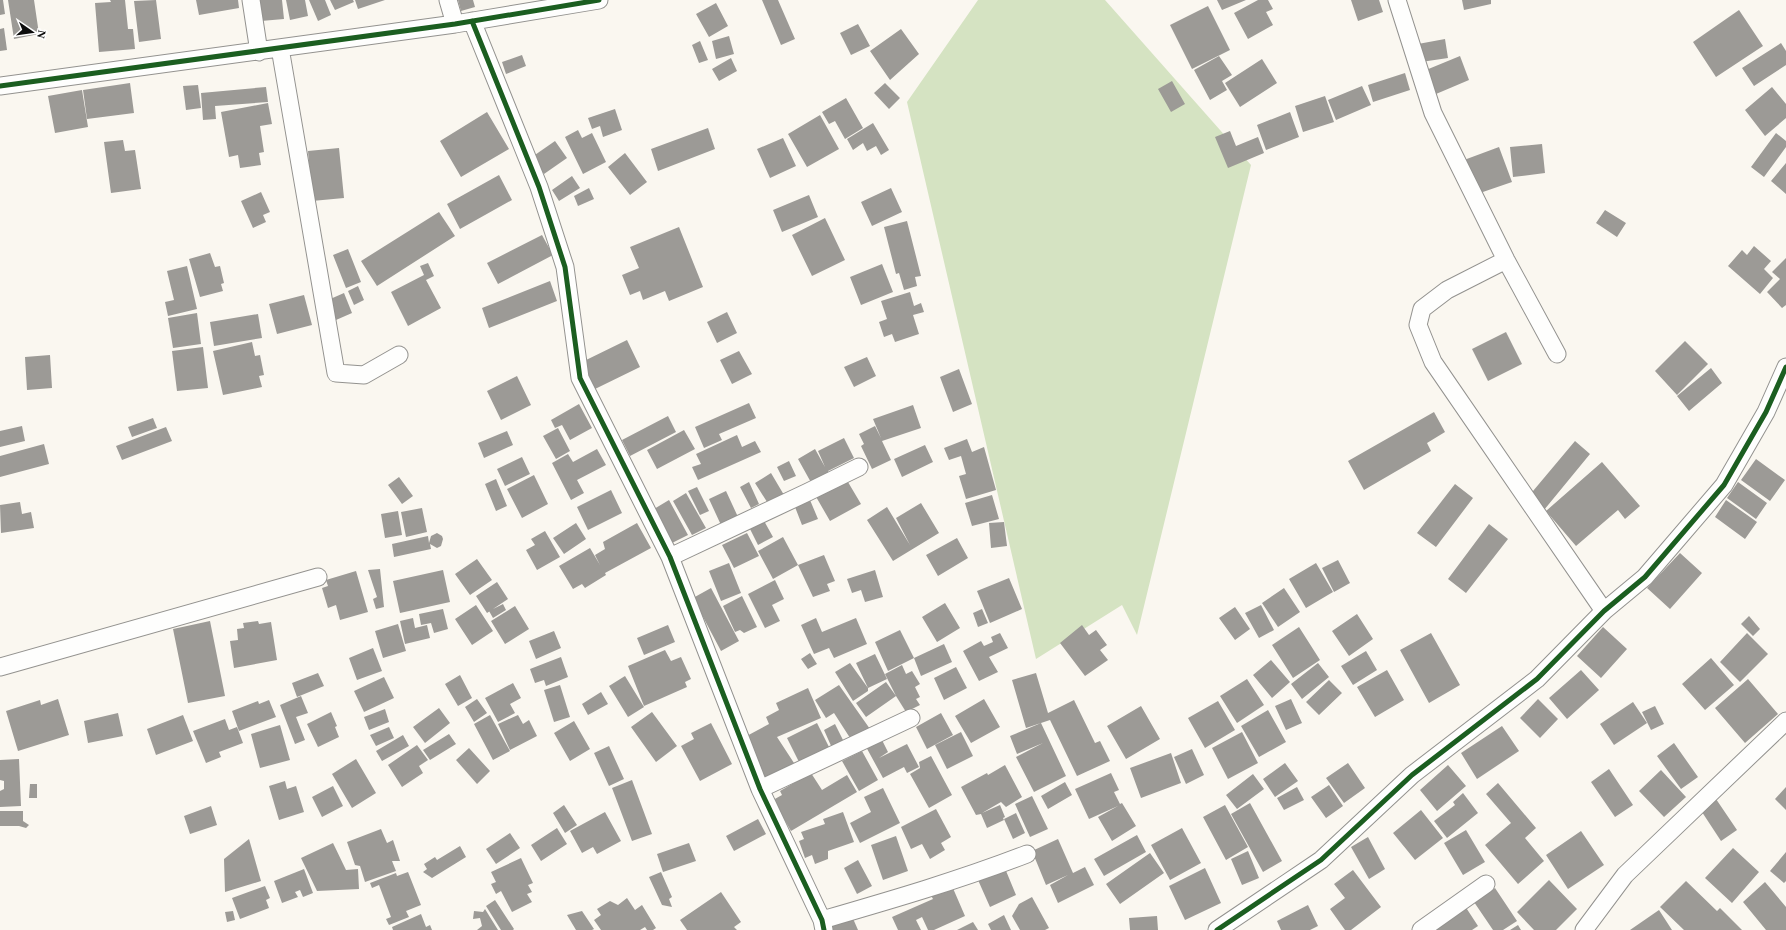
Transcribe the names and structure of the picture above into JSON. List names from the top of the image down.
{
  "north": "right"
}
